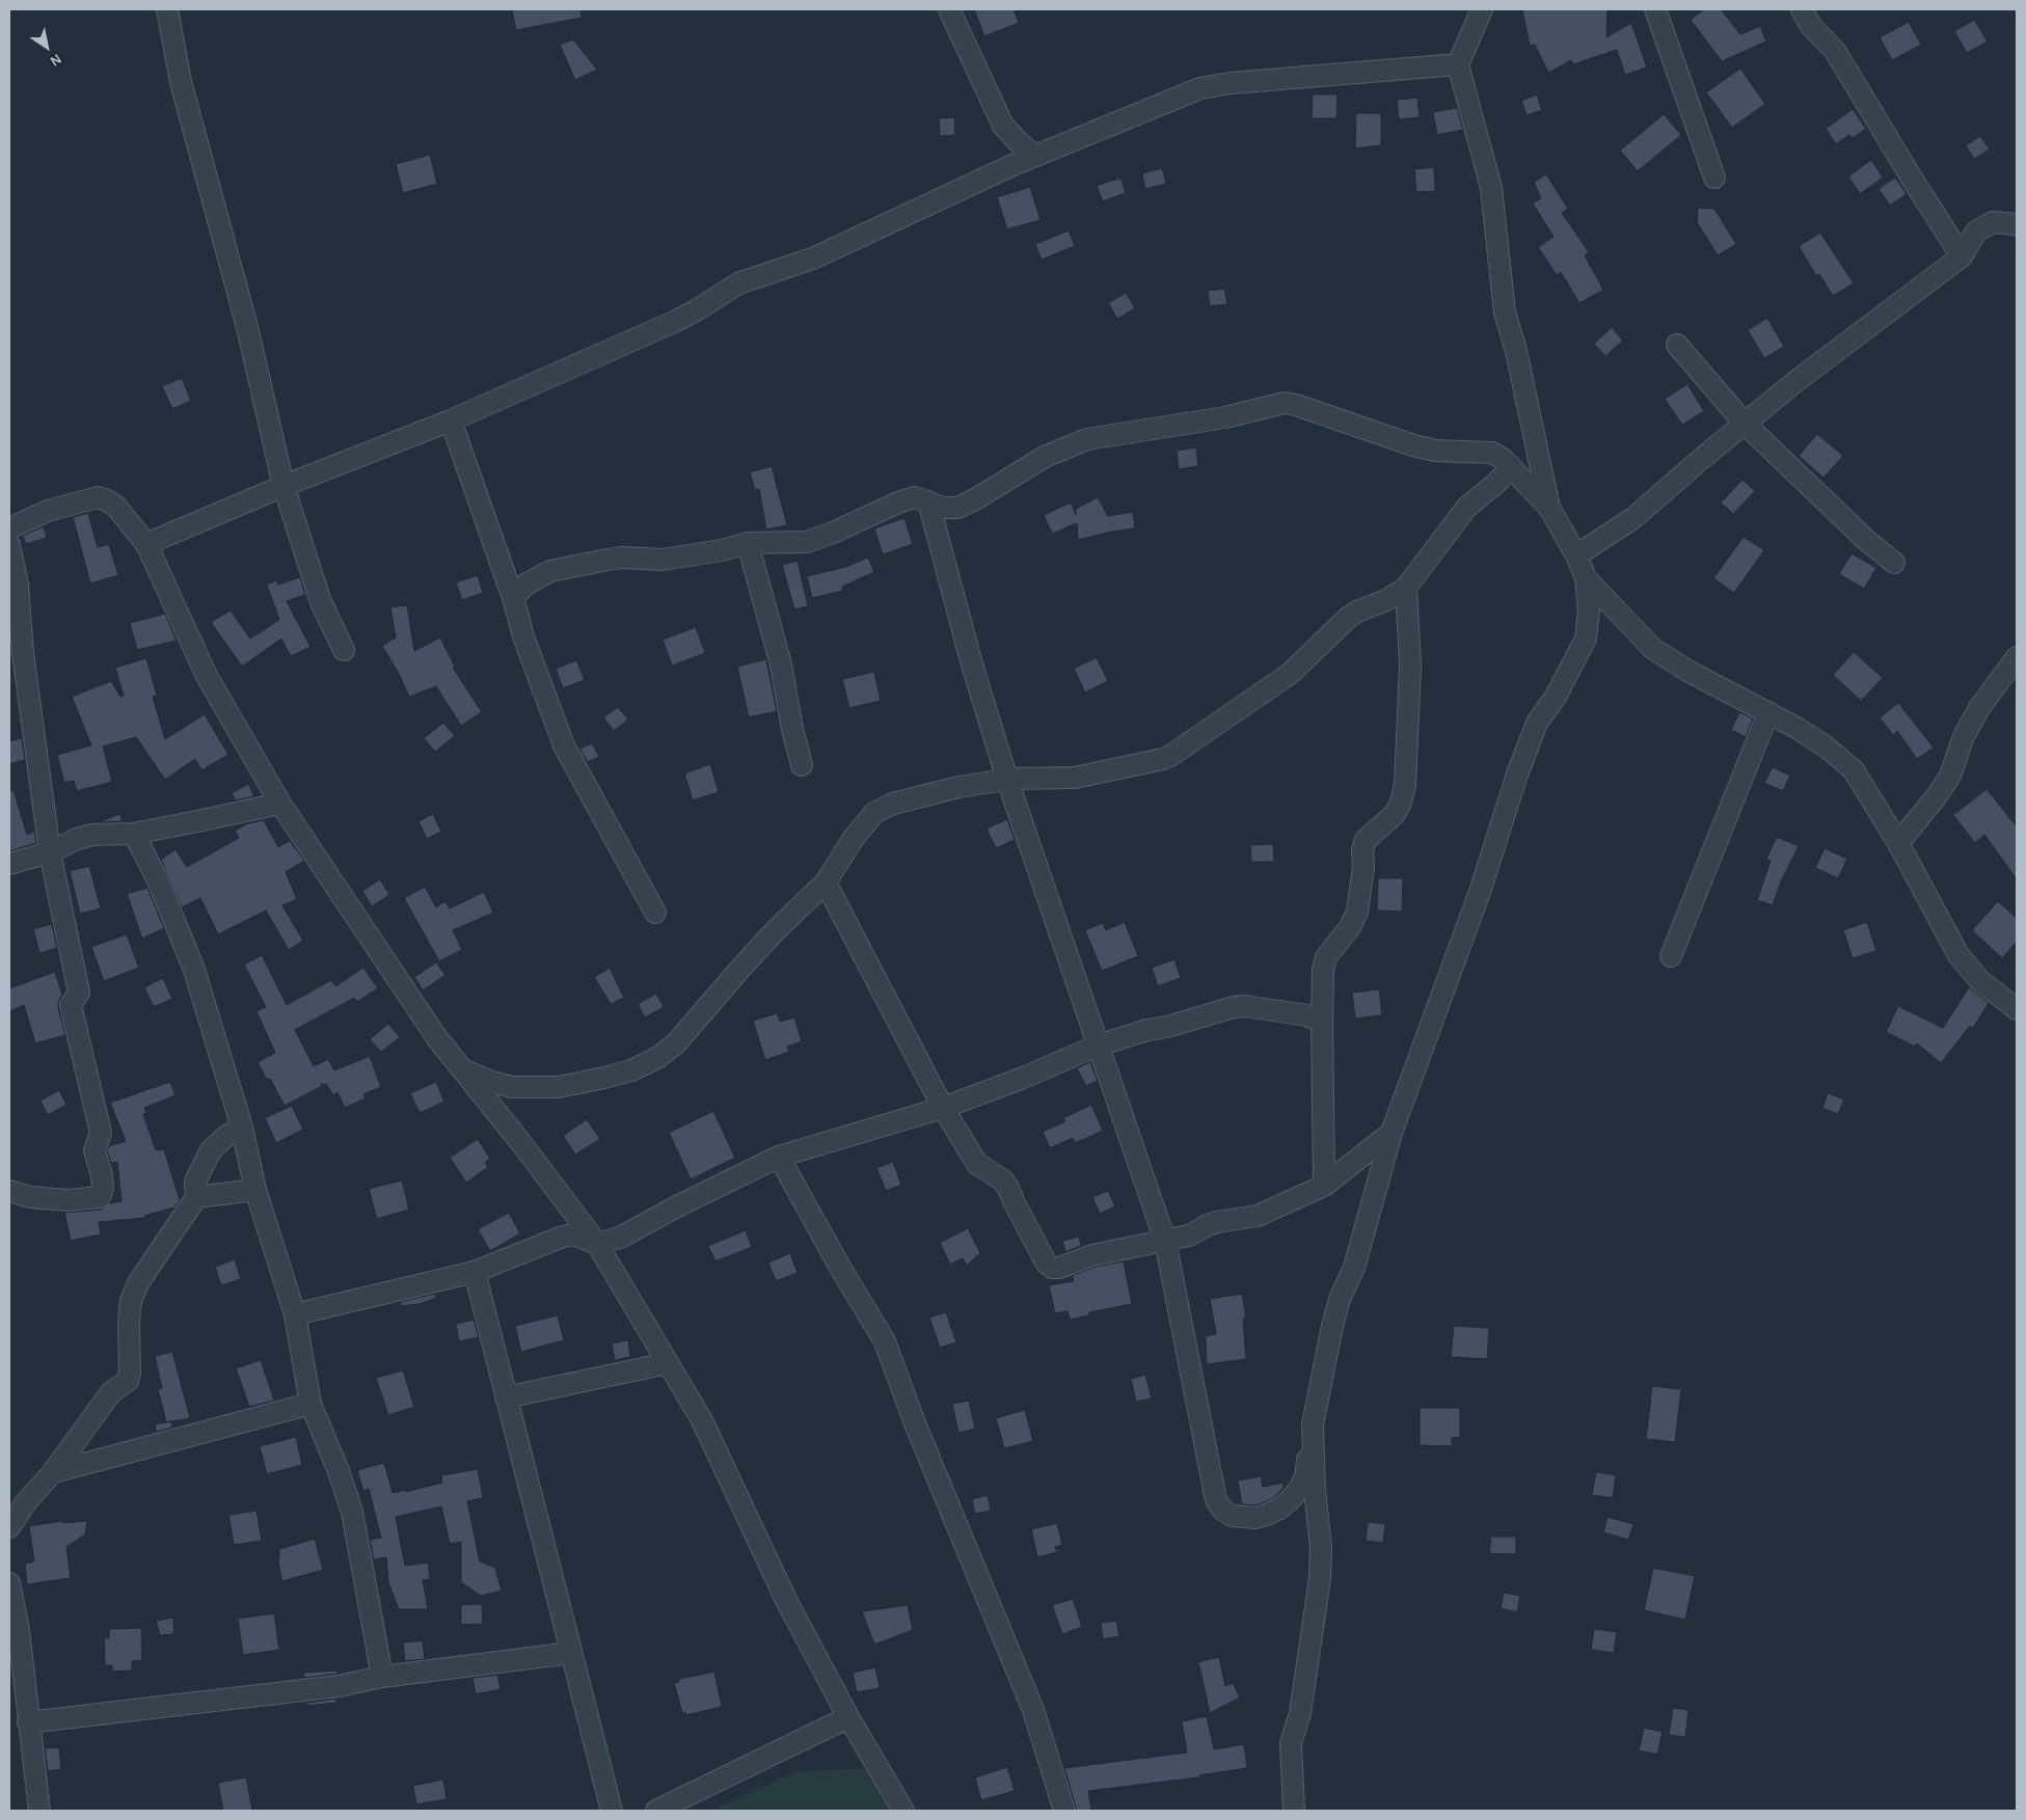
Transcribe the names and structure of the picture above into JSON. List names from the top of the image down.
{
  "north": "bottom right"
}
